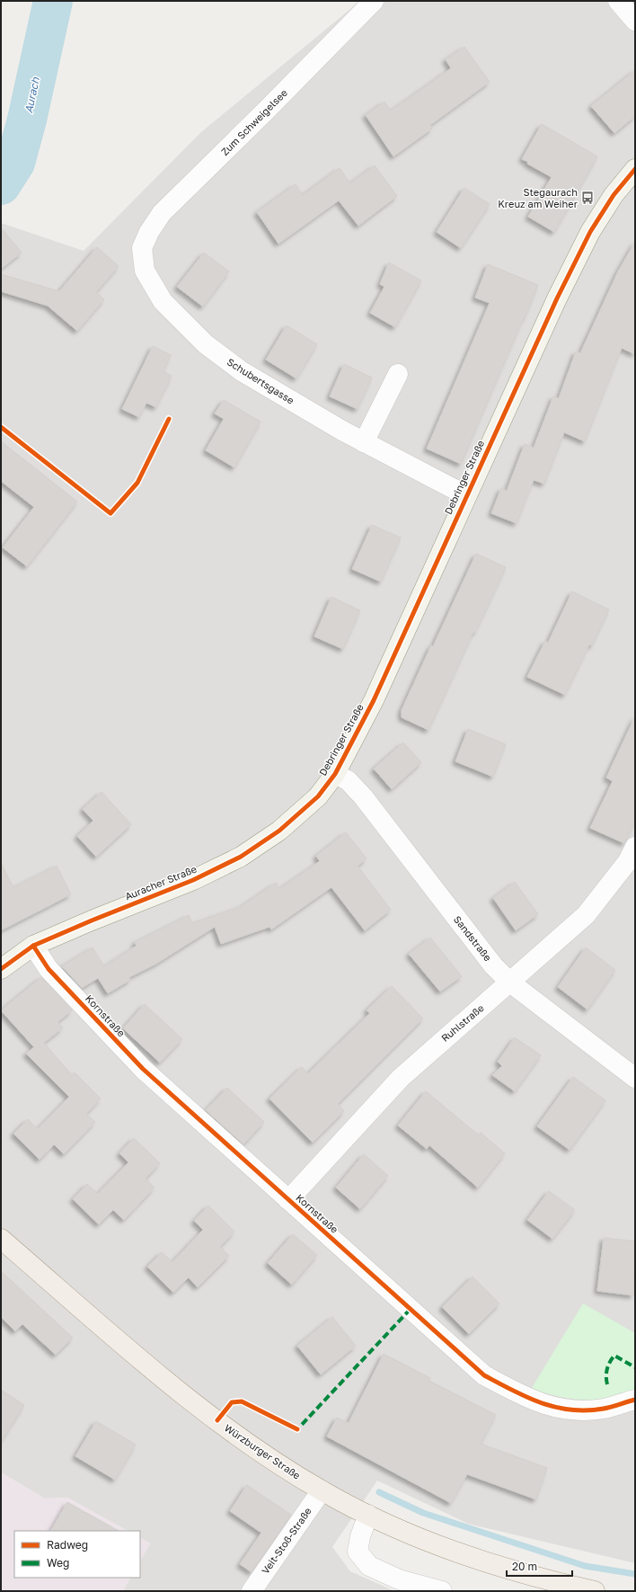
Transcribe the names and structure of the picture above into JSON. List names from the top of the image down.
{
  "streets": {
    "main road": ["Würzburger Straße"],
    "street": [
      "Zum Schweigelsee",
      "Schubertsgasse",
      "Debringer Straße",
      "Auracher Straße",
      "Sandstraße",
      "Kornstraße",
      "Ruhlstraße",
      "Veit-Stoß-Straße"
    ]
  },
  "crossings": [
    ["Zum Schweigelsee", "Schubertsgasse"],
    ["Schubertsgasse", "Debringer Straße"],
    ["Debringer Straße", "Auracher Straße"],
    ["Debringer Straße", "Sandstraße"],
    ["Auracher Straße", "Kornstraße"],
    ["Sandstraße", "Ruhlstraße"],
    ["Kornstraße", "Ruhlstraße"],
    ["Würzburger Straße", "Veit-Stoß-Straße"]
  ],
  "water": ["Aurach"],
  "places": {
    "bus stop": ["Stegaurach Kreuz am Weiher"]
  },
  "legend": ["Radweg", "Weg"],
  "scale_bar": "20 m"
}
